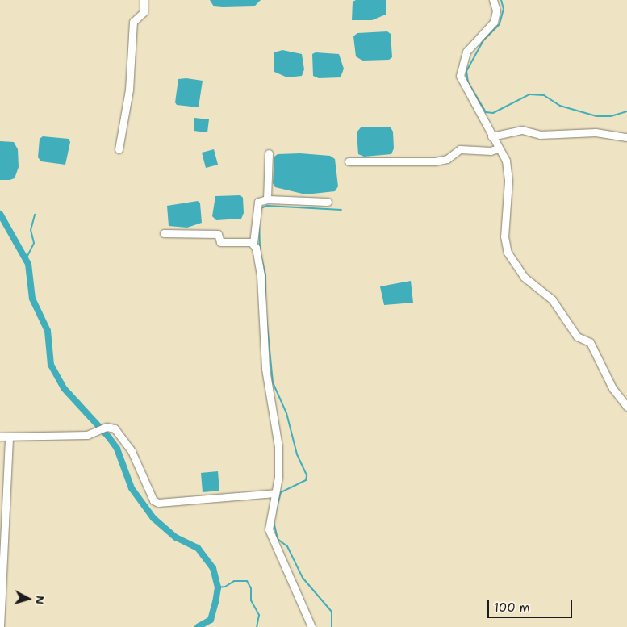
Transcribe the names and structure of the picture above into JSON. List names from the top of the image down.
{
  "scale_bar": "100 m",
  "north": "right"
}
